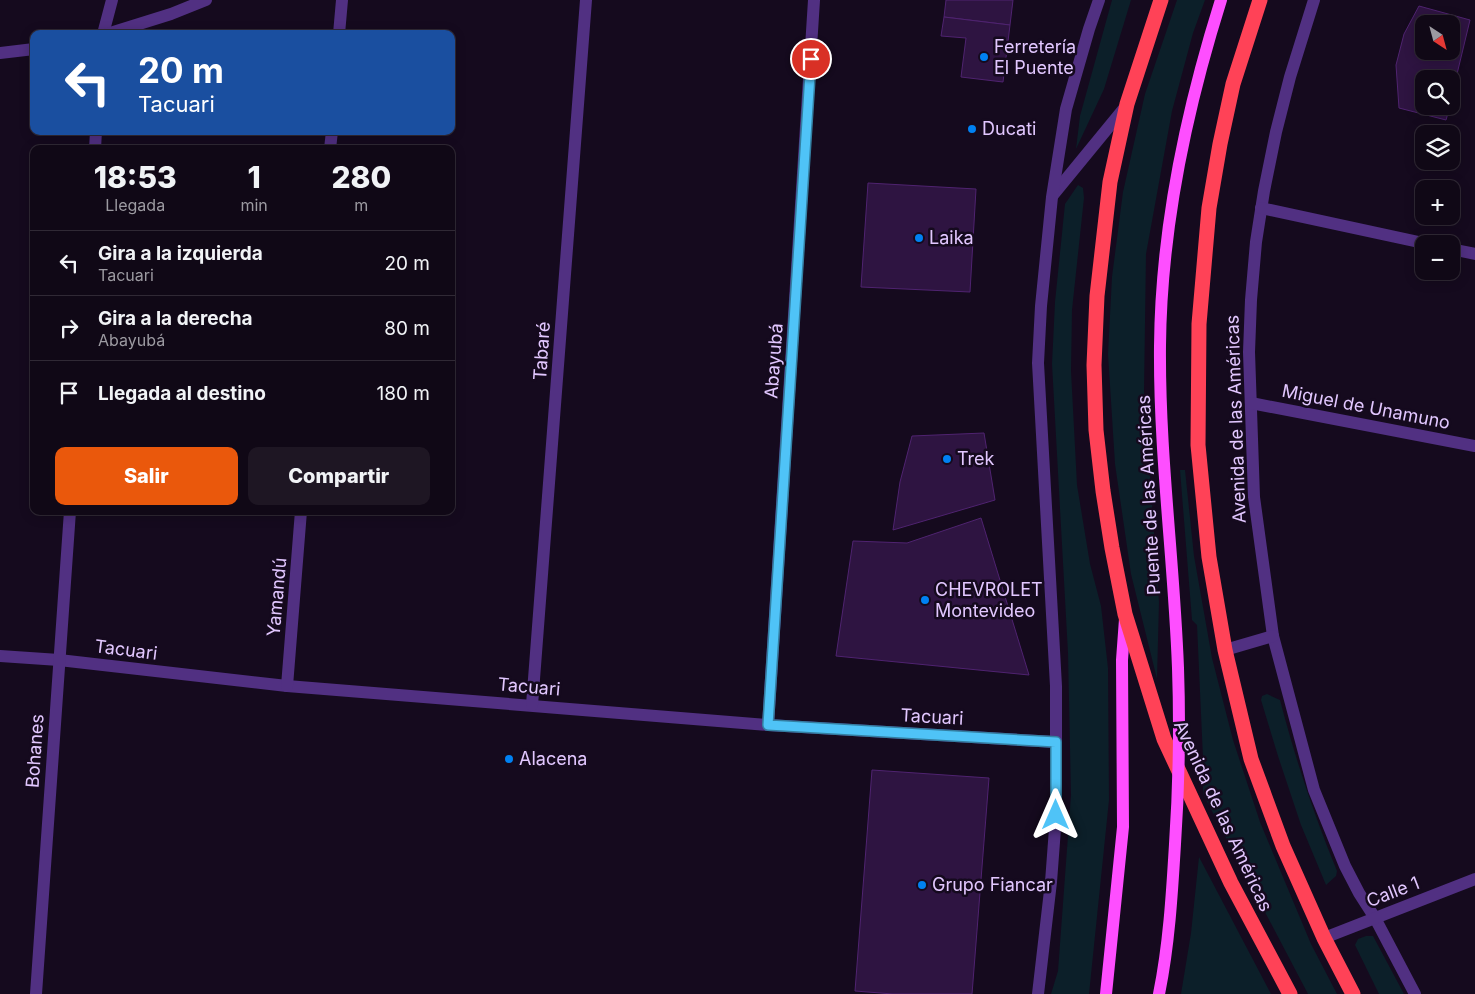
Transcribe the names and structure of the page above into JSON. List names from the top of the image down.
{
  "streets": {
    "highway": ["Avenida de las Américas"],
    "main road": ["Puente de las Américas"],
    "street": [
      "Tabaré",
      "Abayubá",
      "Miguel de Unamuno",
      "Yamandú",
      "Tacuari",
      "Bohanes",
      "Calle 1"
    ]
  },
  "crossings": [
    ["Tabaré", "Tacuari"],
    ["Abayubá", "Tacuari"],
    ["Miguel de Unamuno", "Avenida de las Américas"],
    ["Avenida de las Américas", "Calle 1"],
    ["Yamandú", "Tacuari"],
    ["Tacuari", "Bohanes"]
  ],
  "places": [
    "Ferretería El Puente",
    "Ducati",
    "Laika",
    "Trek",
    "CHEVROLET Montevideo",
    "Alacena",
    "Grupo Fiancar"
  ],
  "north": "bottom right",
  "page": {
    "map_buttons": ["+", "−"],
    "turn": ["20 m", "Tacuari"],
    "eta": [
      "18:53",
      "Llegada",
      "1",
      "min",
      "280",
      "m"
    ],
    "list": [
      {
        "name": "Gira a la izquierda",
        "note": "Tacuari",
        "value": "20 m"
      },
      {
        "name": "Gira a la derecha",
        "note": "Abayubá",
        "value": "80 m"
      },
      {
        "name": "Llegada al destino",
        "value": "180 m"
      }
    ],
    "buttons": ["Salir", "Compartir"]
  }
}
